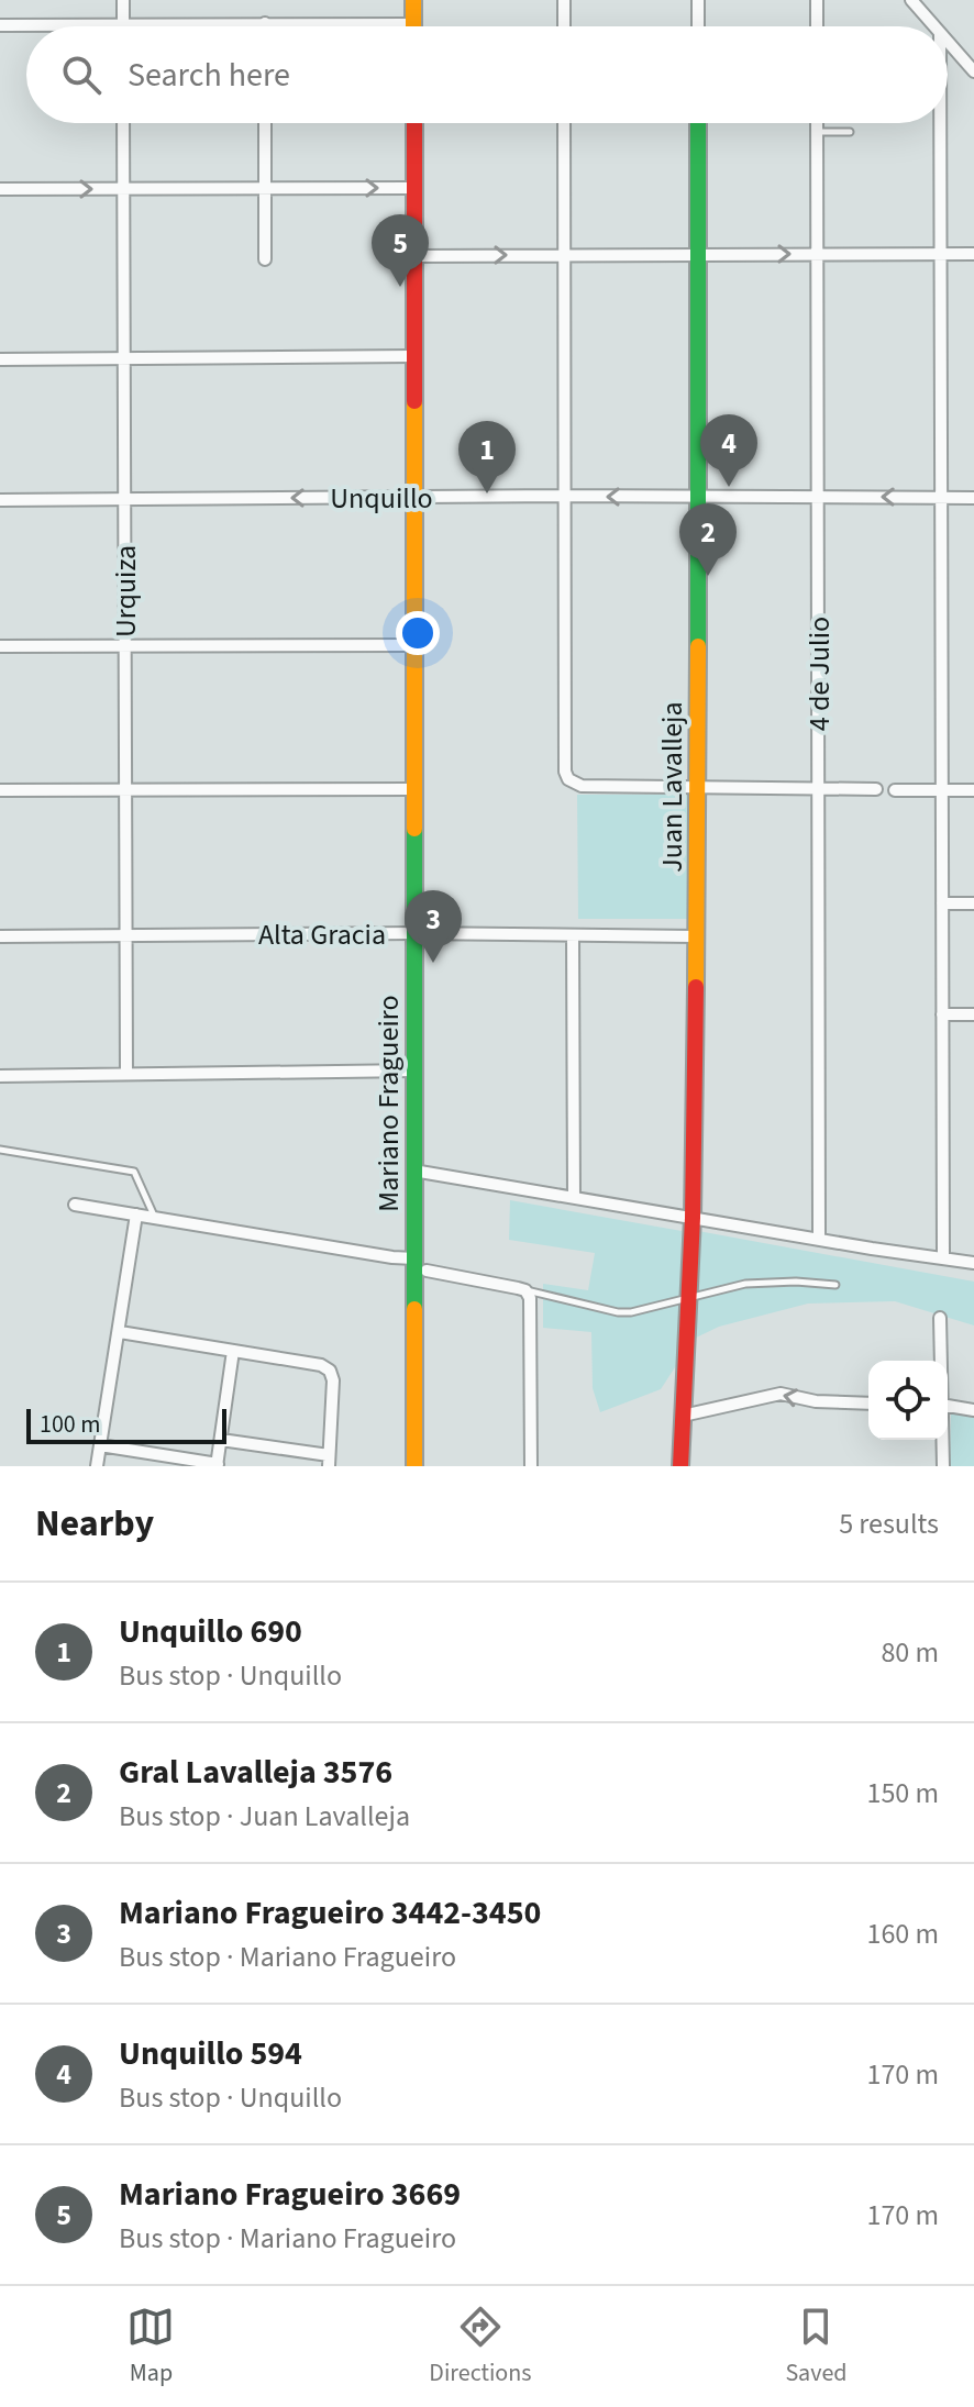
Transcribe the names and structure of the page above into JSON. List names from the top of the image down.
{
  "streets": {
    "main road": ["Juan Lavalleja", "Mariano Fragueiro"],
    "street": [
      "Unquillo",
      "Urquiza",
      "4 de Julio",
      "Alta Gracia"
    ]
  },
  "crossings": [
    ["Unquillo", "Urquiza"],
    ["Unquillo", "4 de Julio"],
    ["Unquillo", "Juan Lavalleja"],
    ["Unquillo", "Mariano Fragueiro"],
    ["Urquiza", "Alta Gracia"],
    ["Juan Lavalleja", "Alta Gracia"],
    ["Alta Gracia", "Mariano Fragueiro"]
  ],
  "one_way": ["Unquillo"],
  "scale_bar": "100 m",
  "page": {
    "search": "Search here",
    "pins": [
      "5",
      "4",
      "1",
      "2",
      "3"
    ],
    "scale": "100 m",
    "heading": ["Nearby", "5 results"],
    "list": [
      {
        "mark": "1",
        "name": "Unquillo 690",
        "note": "Bus stop · Unquillo",
        "value": "80 m"
      },
      {
        "mark": "2",
        "name": "Gral Lavalleja 3576",
        "note": "Bus stop · Juan Lavalleja",
        "value": "150 m"
      },
      {
        "mark": "3",
        "name": "Mariano Fragueiro 3442-3450",
        "note": "Bus stop · Mariano Fragueiro",
        "value": "160 m"
      },
      {
        "mark": "4",
        "name": "Unquillo 594",
        "note": "Bus stop · Unquillo",
        "value": "170 m"
      },
      {
        "mark": "5",
        "name": "Mariano Fragueiro 3669",
        "note": "Bus stop · Mariano Fragueiro",
        "value": "170 m"
      }
    ],
    "nav": ["Map", "Directions", "Saved"]
  }
}
